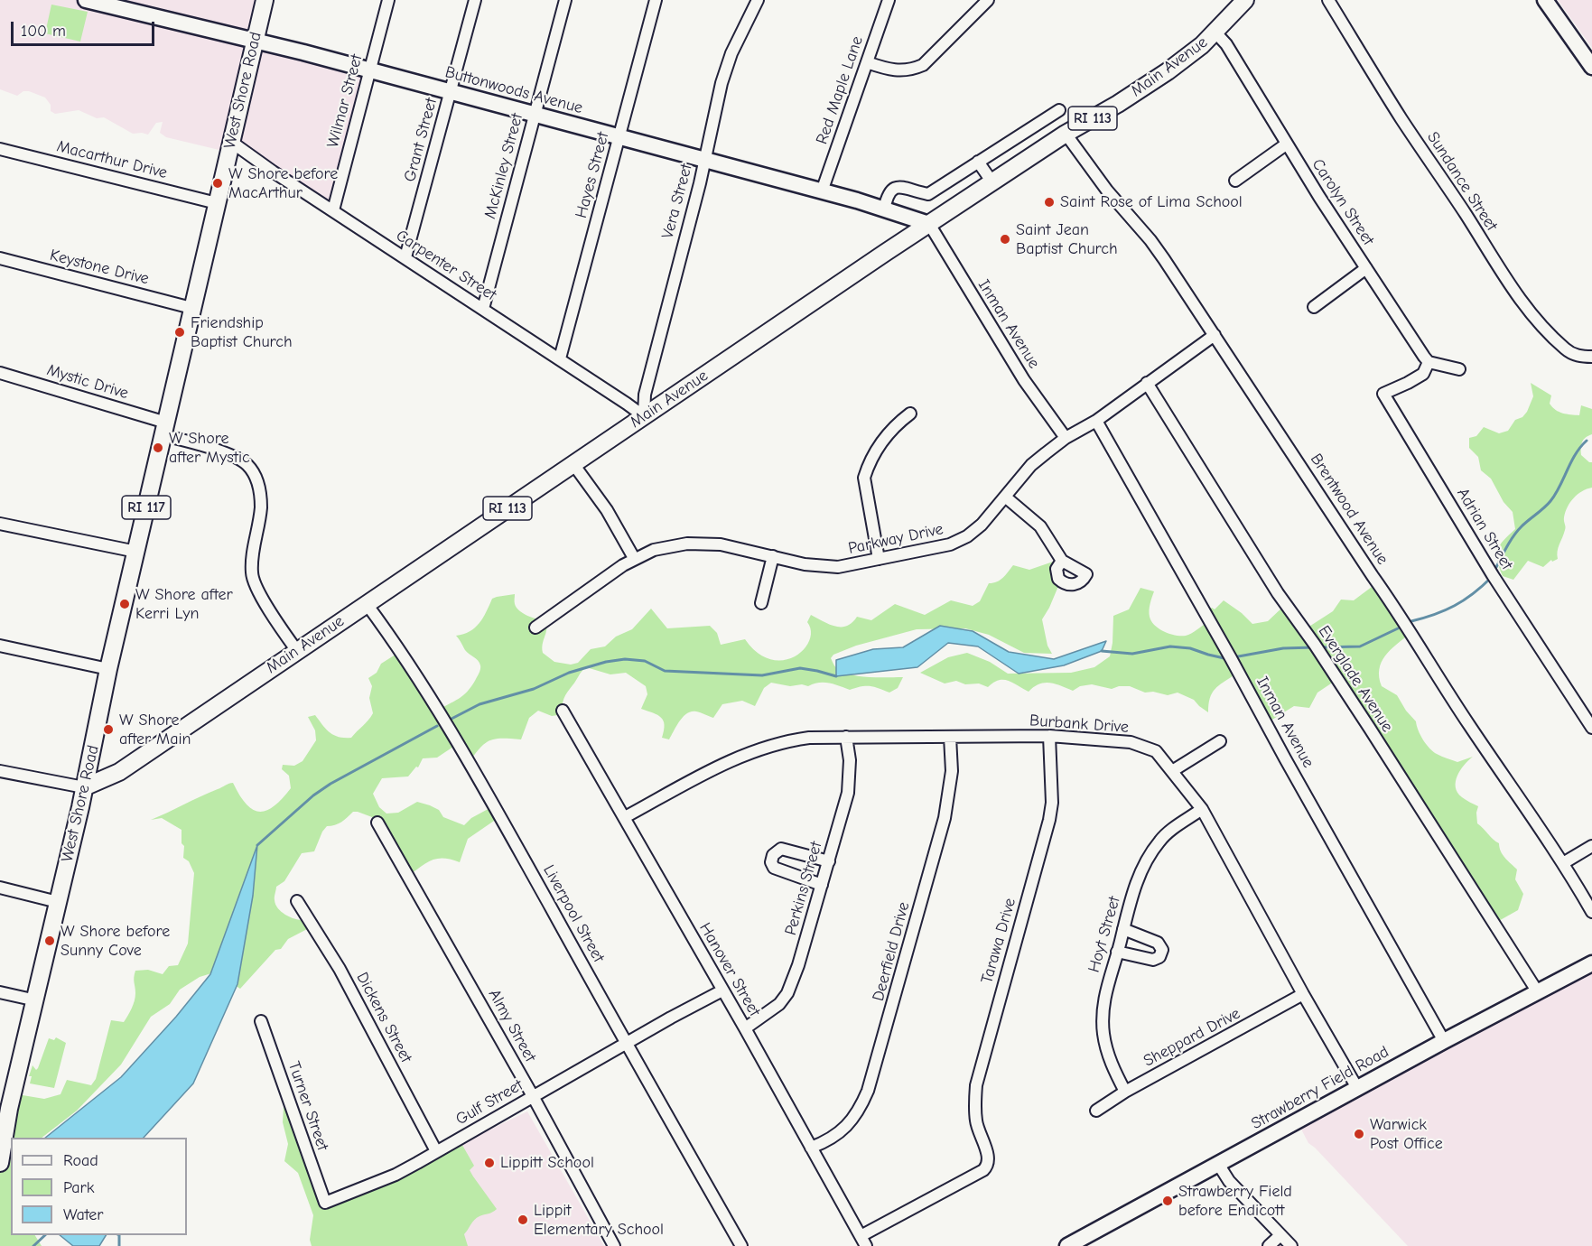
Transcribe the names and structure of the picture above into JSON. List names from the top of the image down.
{
  "streets": {
    "main road": [
      "Main Avenue",
      "West Shore Road",
      "RI 113",
      "RI 117"
    ],
    "street": [
      "Buttonwoods Avenue",
      "Red Maple Lane",
      "Wilmar Street",
      "Grant Street",
      "Macarthur Drive",
      "McKinley Street",
      "Hayes Street",
      "Sundance Street",
      "Vera Street",
      "Carolyn Street",
      "Carpenter Street",
      "Keystone Drive",
      "Inman Avenue",
      "Mystic Drive",
      "Brentwood Avenue",
      "Adrian Street",
      "Parkway Drive",
      "Everglade Avenue",
      "Burbank Drive",
      "Perkins Street",
      "Liverpool Street",
      "Hoyt Street",
      "Tarawa Drive",
      "Deerfield Drive",
      "Hanover Street",
      "Dickens Street",
      "Almy Street",
      "Sheppard Drive",
      "Strawberry Field Road",
      "Gulf Street",
      "Turner Street"
    ]
  },
  "crossings": [
    ["Main Avenue", "West Shore Road"],
    ["Main Avenue", "Buttonwoods Avenue"],
    ["Main Avenue", "Vera Street"],
    ["Main Avenue", "Carolyn Street"],
    ["Main Avenue", "Carpenter Street"],
    ["Main Avenue", "Inman Avenue"],
    ["Main Avenue", "Mystic Drive"],
    ["Main Avenue", "Brentwood Avenue"],
    ["Main Avenue", "Liverpool Street"],
    ["West Shore Road", "Buttonwoods Avenue"],
    ["West Shore Road", "Macarthur Drive"],
    ["West Shore Road", "Carpenter Street"],
    ["West Shore Road", "Keystone Drive"],
    ["West Shore Road", "Mystic Drive"],
    ["Buttonwoods Avenue", "Red Maple Lane"],
    ["Buttonwoods Avenue", "Wilmar Street"],
    ["Buttonwoods Avenue", "Grant Street"],
    ["Buttonwoods Avenue", "McKinley Street"],
    ["Buttonwoods Avenue", "Hayes Street"],
    ["Buttonwoods Avenue", "Vera Street"],
    ["Buttonwoods Avenue", "Inman Avenue"],
    ["Wilmar Street", "Carpenter Street"],
    ["Grant Street", "Carpenter Street"],
    ["McKinley Street", "Carpenter Street"],
    ["Hayes Street", "Carpenter Street"],
    ["Vera Street", "Carpenter Street"],
    ["Carolyn Street", "Adrian Street"],
    ["Inman Avenue", "Parkway Drive"],
    ["Inman Avenue", "Strawberry Field Road"],
    ["Brentwood Avenue", "Parkway Drive"],
    ["Parkway Drive", "Everglade Avenue"],
    ["Everglade Avenue", "Strawberry Field Road"],
    ["Burbank Drive", "Perkins Street"],
    ["Burbank Drive", "Hoyt Street"],
    ["Burbank Drive", "Tarawa Drive"],
    ["Burbank Drive", "Deerfield Drive"],
    ["Burbank Drive", "Hanover Street"],
    ["Burbank Drive", "Sheppard Drive"],
    ["Burbank Drive", "Strawberry Field Road"],
    ["Perkins Street", "Hanover Street"],
    ["Liverpool Street", "Gulf Street"],
    ["Hoyt Street", "Sheppard Drive"],
    ["Tarawa Drive", "Hanover Street"],
    ["Deerfield Drive", "Hanover Street"],
    ["Hanover Street", "Gulf Street"],
    ["Dickens Street", "Gulf Street"],
    ["Almy Street", "Gulf Street"],
    ["Gulf Street", "Turner Street"]
  ],
  "places": [
    "W Shore before MacArthur",
    "Saint Rose of Lima School",
    "Saint Jean Baptist Church",
    "Friendship Baptist Church",
    "W Shore after Mystic",
    "W Shore after Kerri Lyn",
    "W Shore after Main",
    "W Shore before Sunny Cove",
    "Warwick Post Office",
    "Lippitt School",
    "Strawberry Field before Endicott",
    "Lippit Elementary School"
  ],
  "legend": ["Road", "Park", "Water"],
  "scale_bar": "100 m"
}
